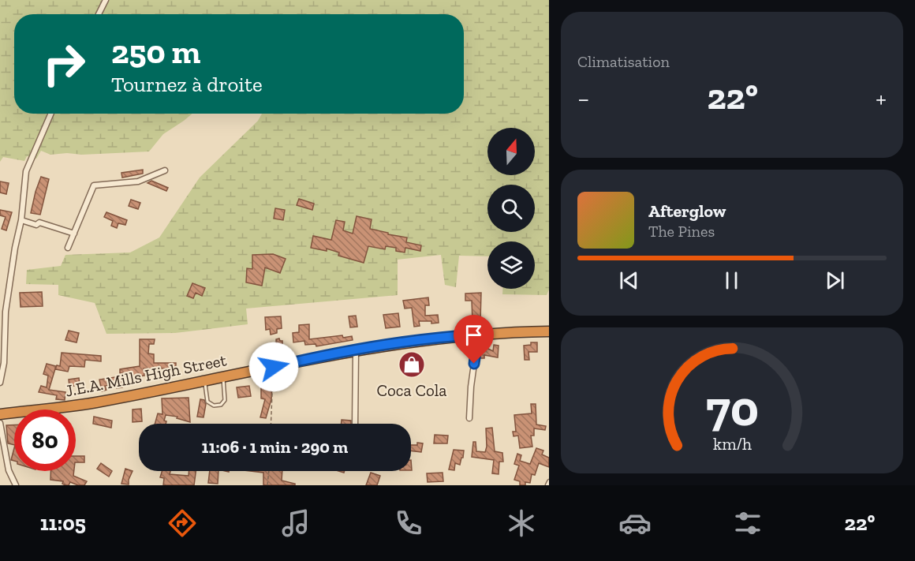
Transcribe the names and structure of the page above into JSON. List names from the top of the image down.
{
  "streets": {
    "highway": ["J.E.A. Mills High Street"]
  },
  "places": {
    "shop": ["Coca Cola"]
  },
  "north": "top",
  "page": {
    "tile": "Climatisation",
    "turn": ["250 m", "Tournez à droite"],
    "heat": ["−", "22°", "+"],
    "song": ["Afterglow", "The Pines"],
    "limit": "80",
    "trip": "11:06 · 1 min · 290 m",
    "tabs": ["11:05", "22°"],
    "gauge": ["70", "km/h"]
  }
}
